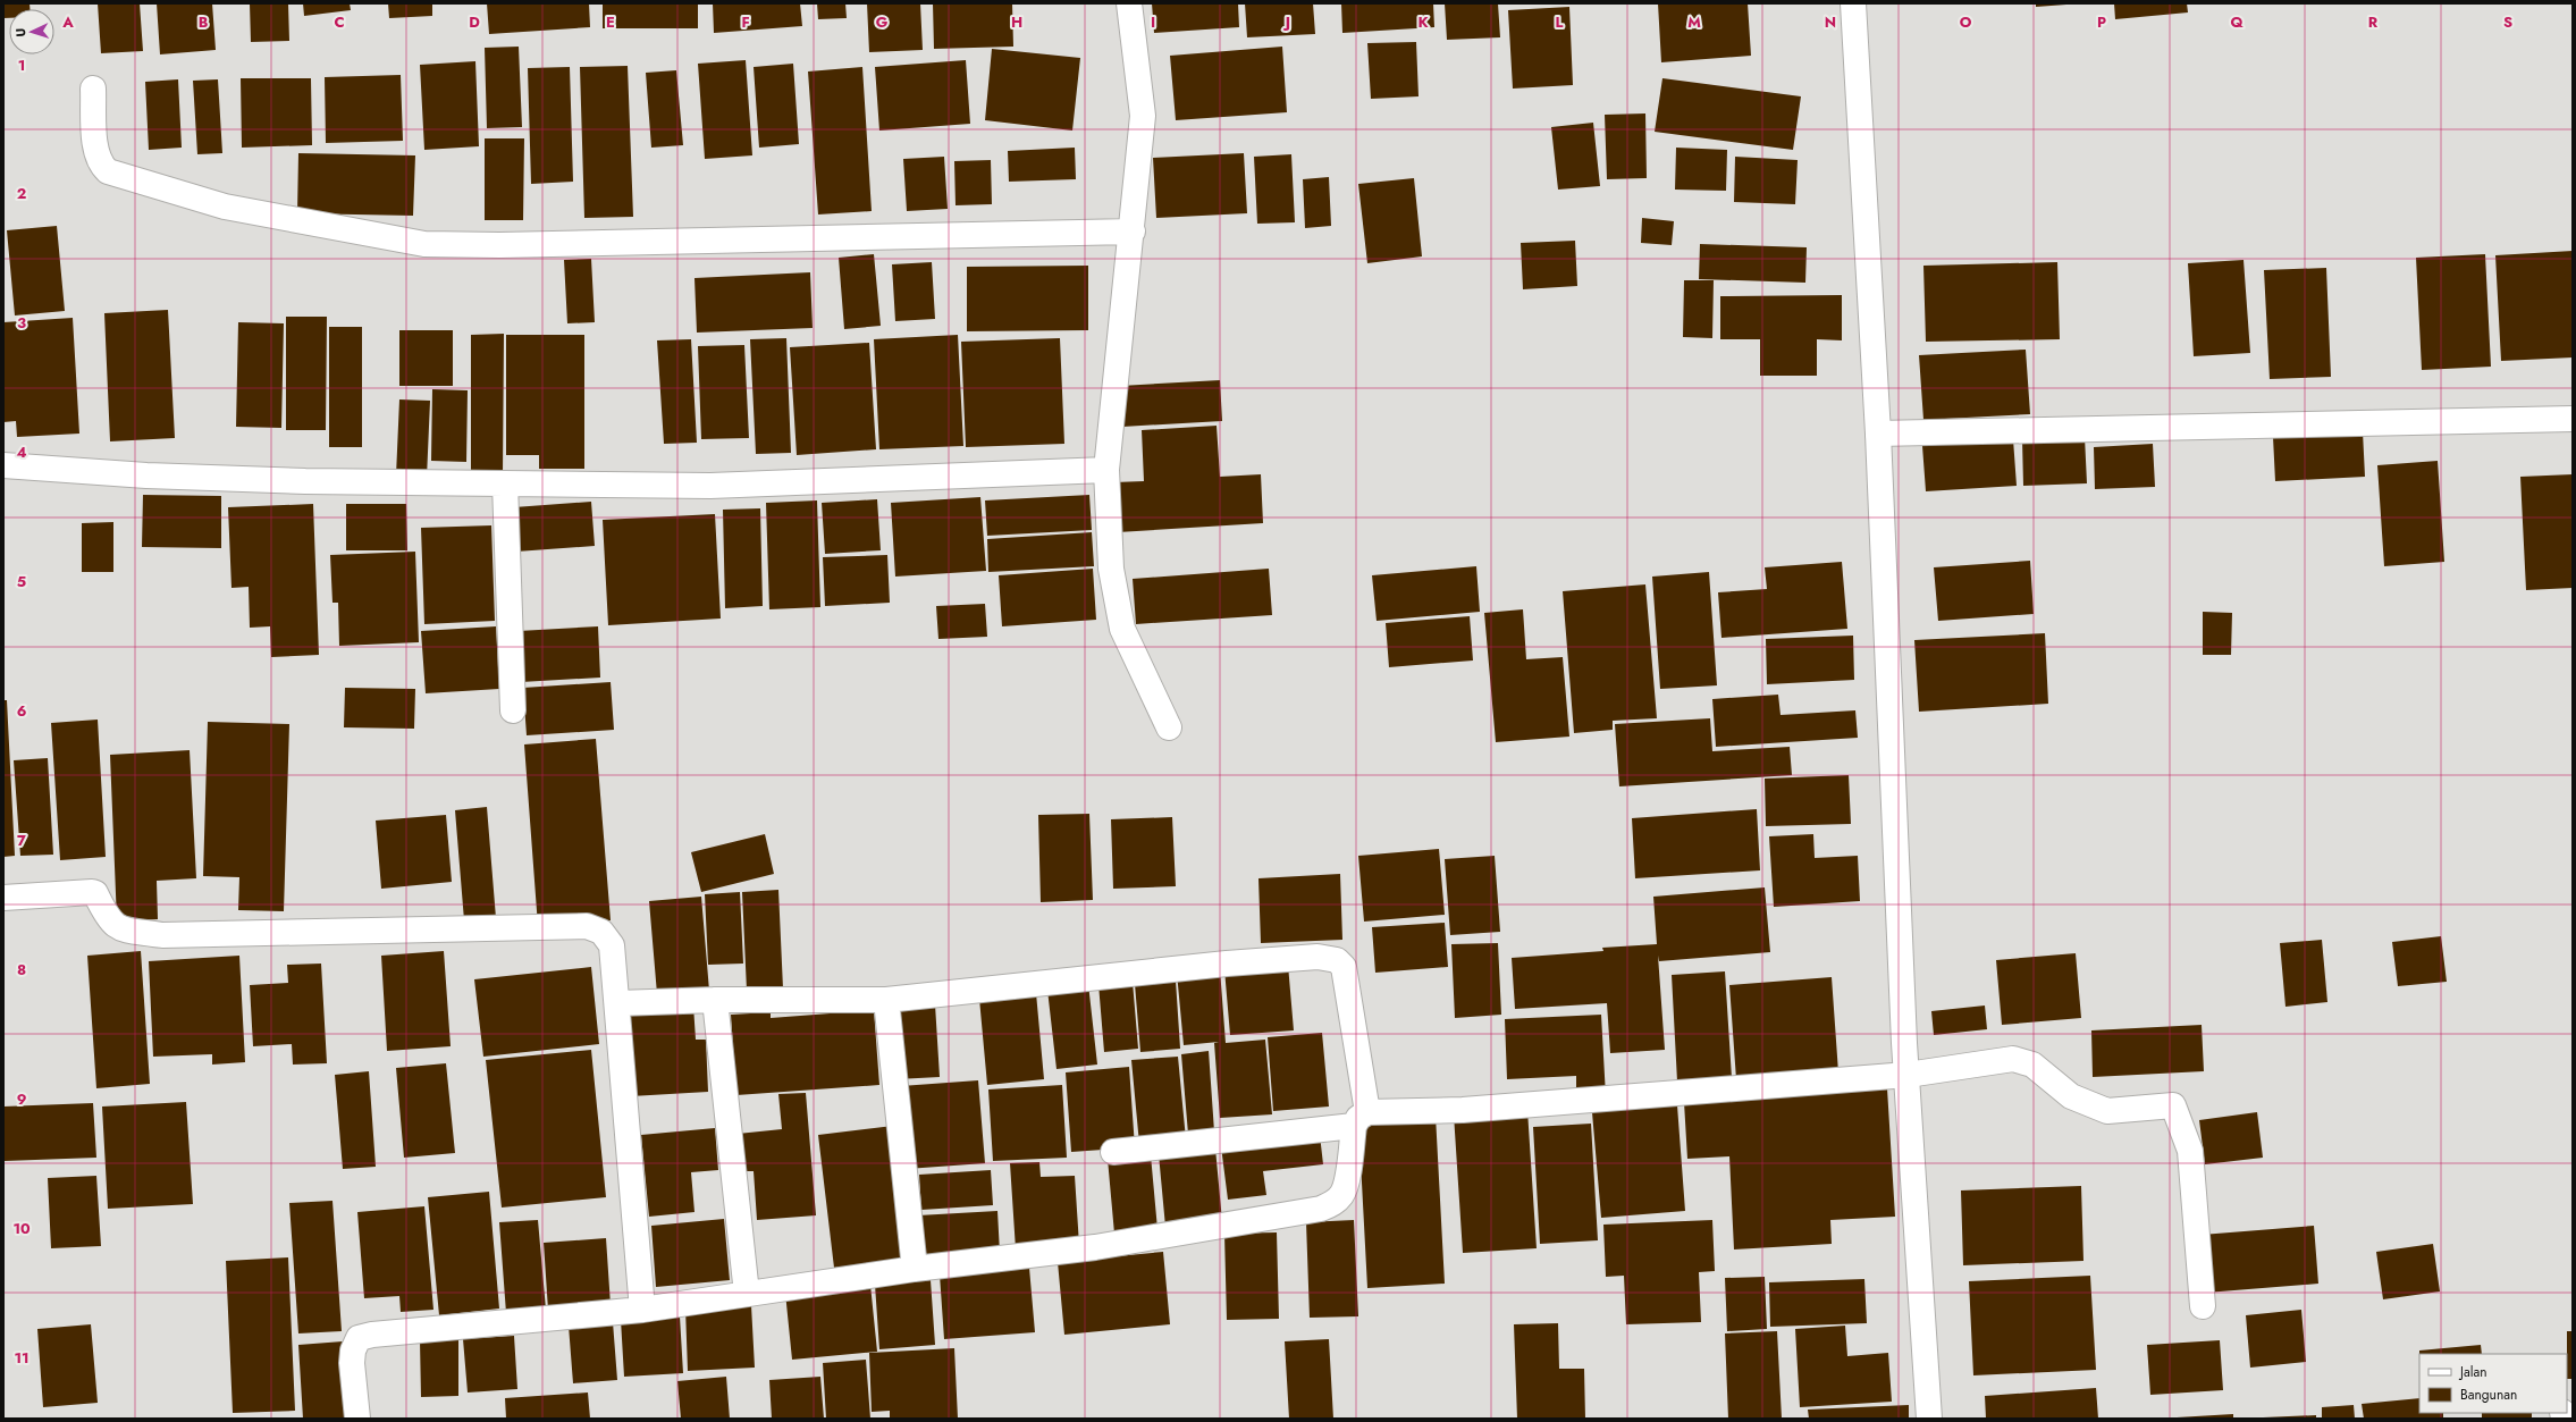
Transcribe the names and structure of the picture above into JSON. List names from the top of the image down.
{
  "legend": ["Jalan", "Bangunan"],
  "north": "left",
  "grid": {
    "columns": [
      "A",
      "B",
      "C",
      "D",
      "E",
      "F",
      "G",
      "H",
      "I",
      "J",
      "K",
      "L",
      "M",
      "N",
      "O",
      "P",
      "Q",
      "R",
      "S"
    ],
    "rows": [
      "1",
      "2",
      "3",
      "4",
      "5",
      "6",
      "7",
      "8",
      "9",
      "10",
      "11"
    ]
  }
}
